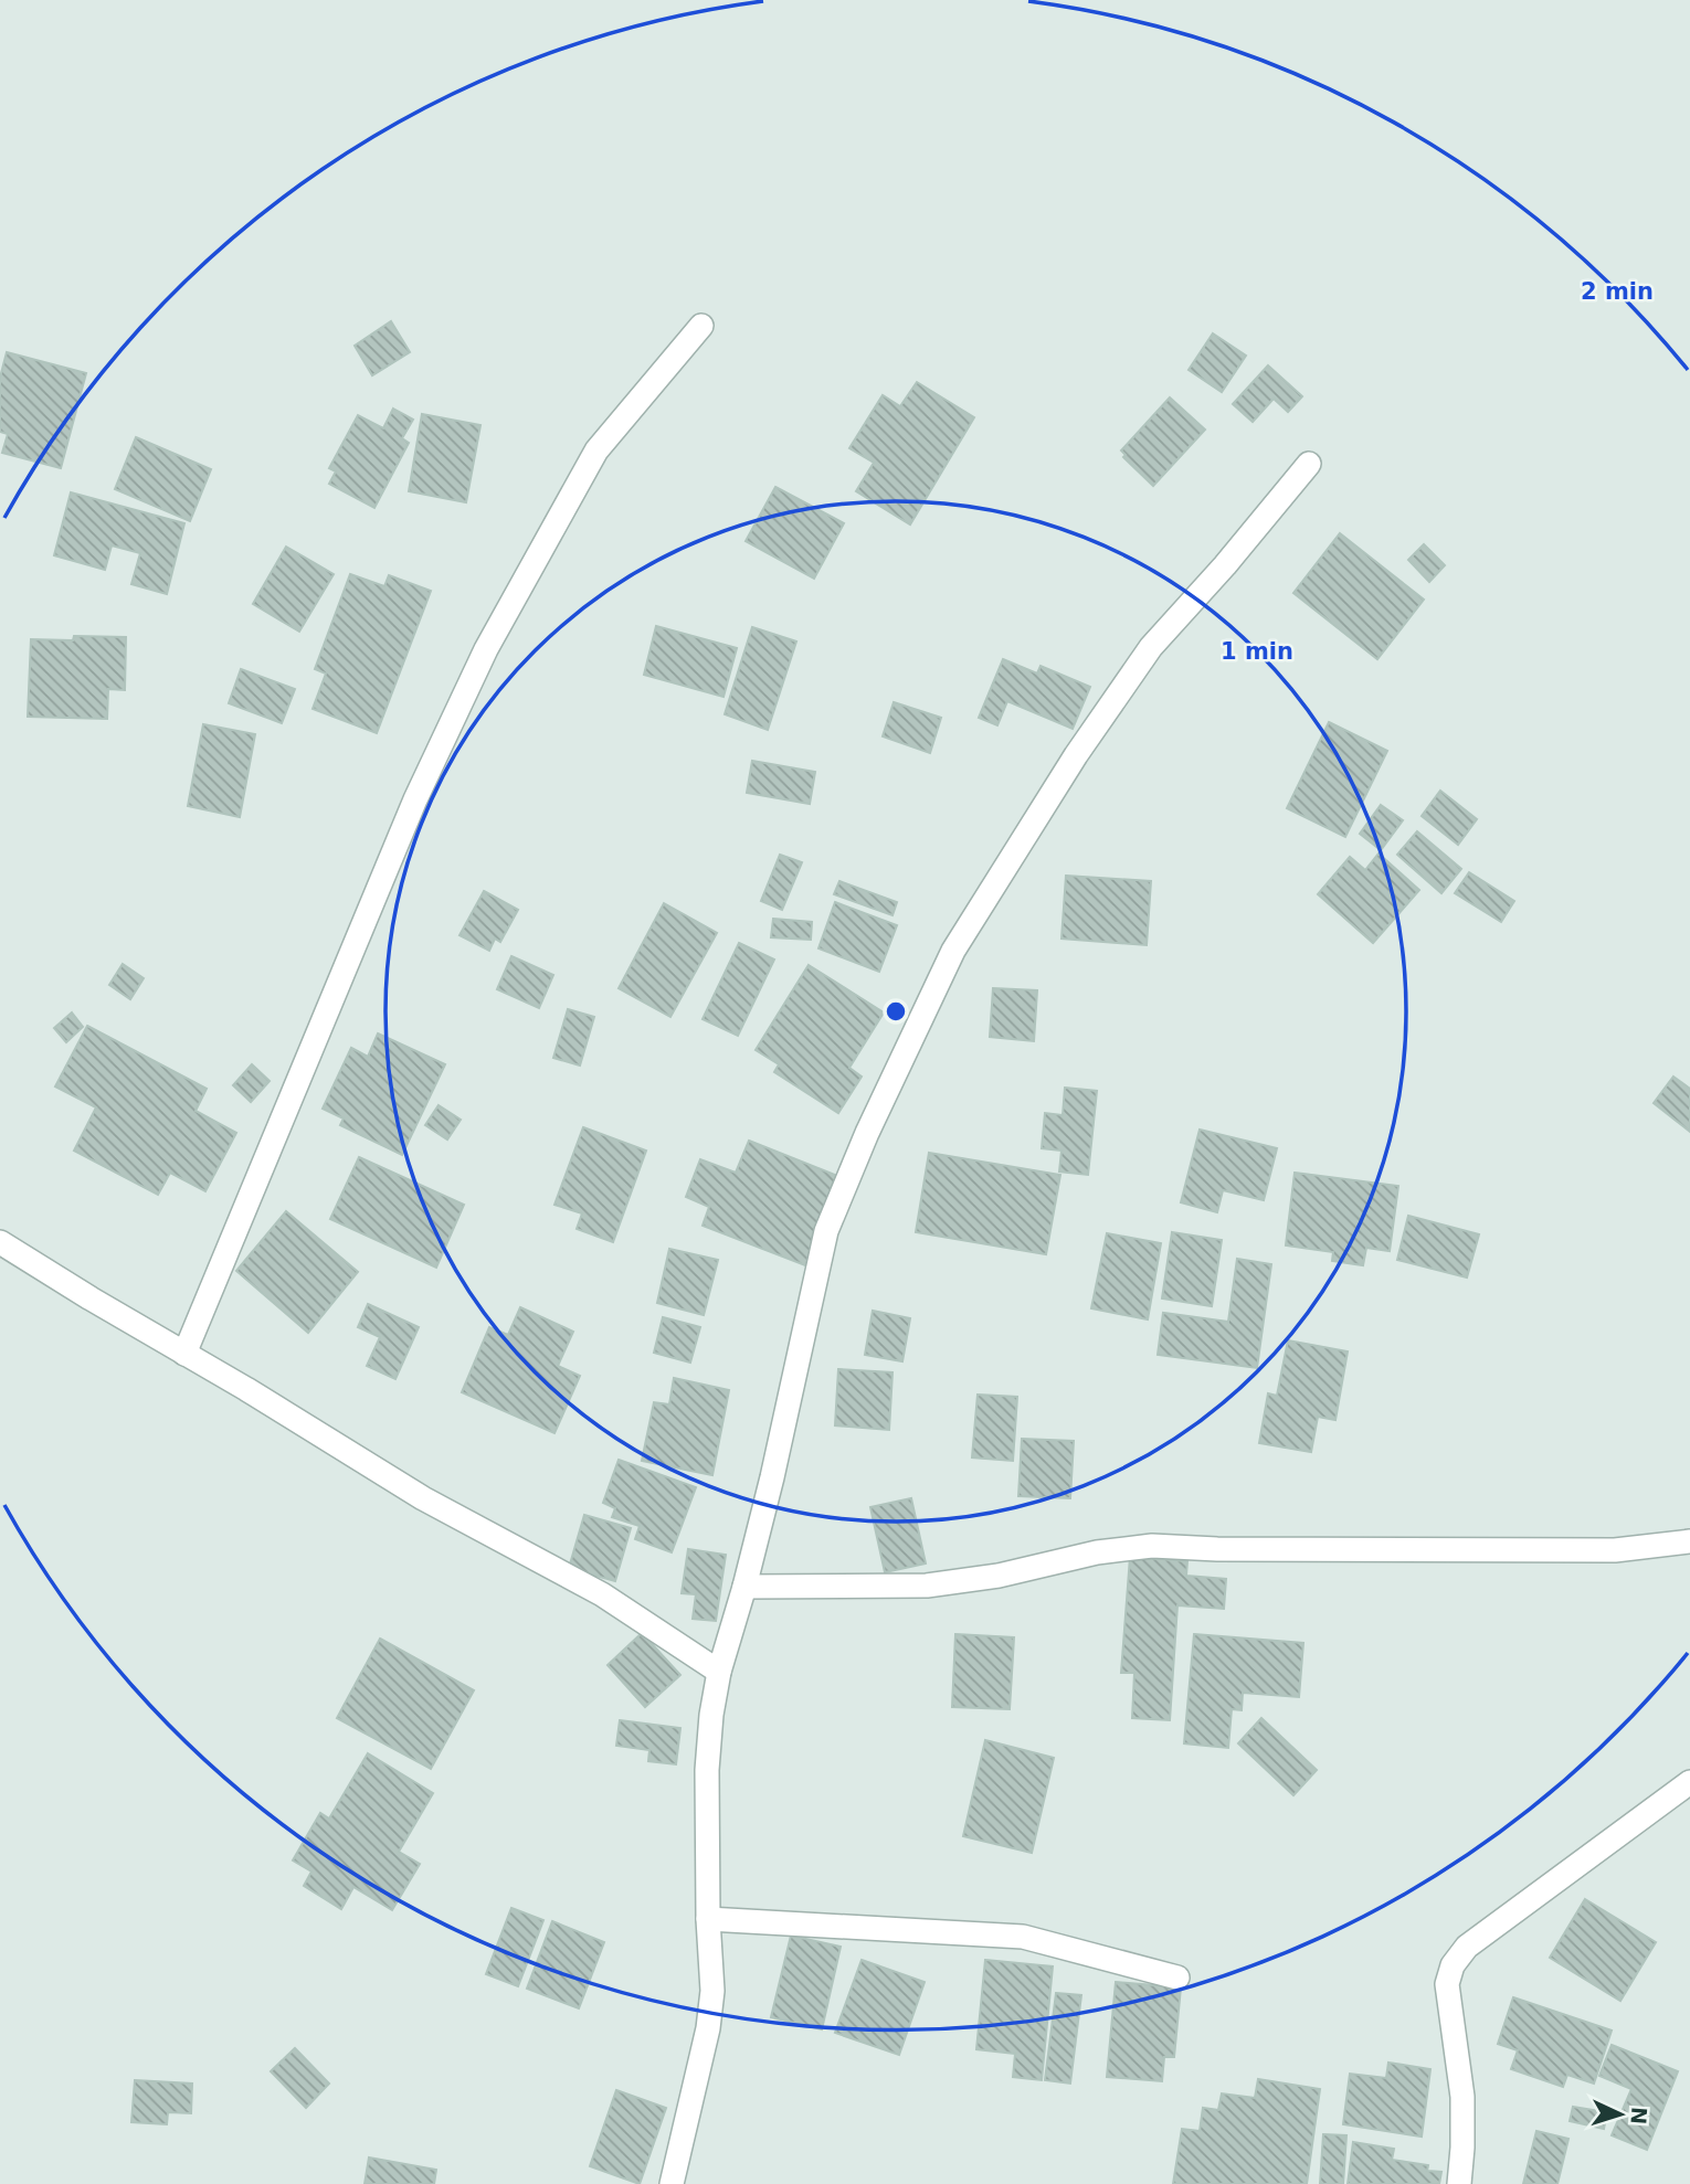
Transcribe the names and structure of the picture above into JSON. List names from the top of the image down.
{
  "north": "right",
  "rings": ["2 min", "1 min"]
}
